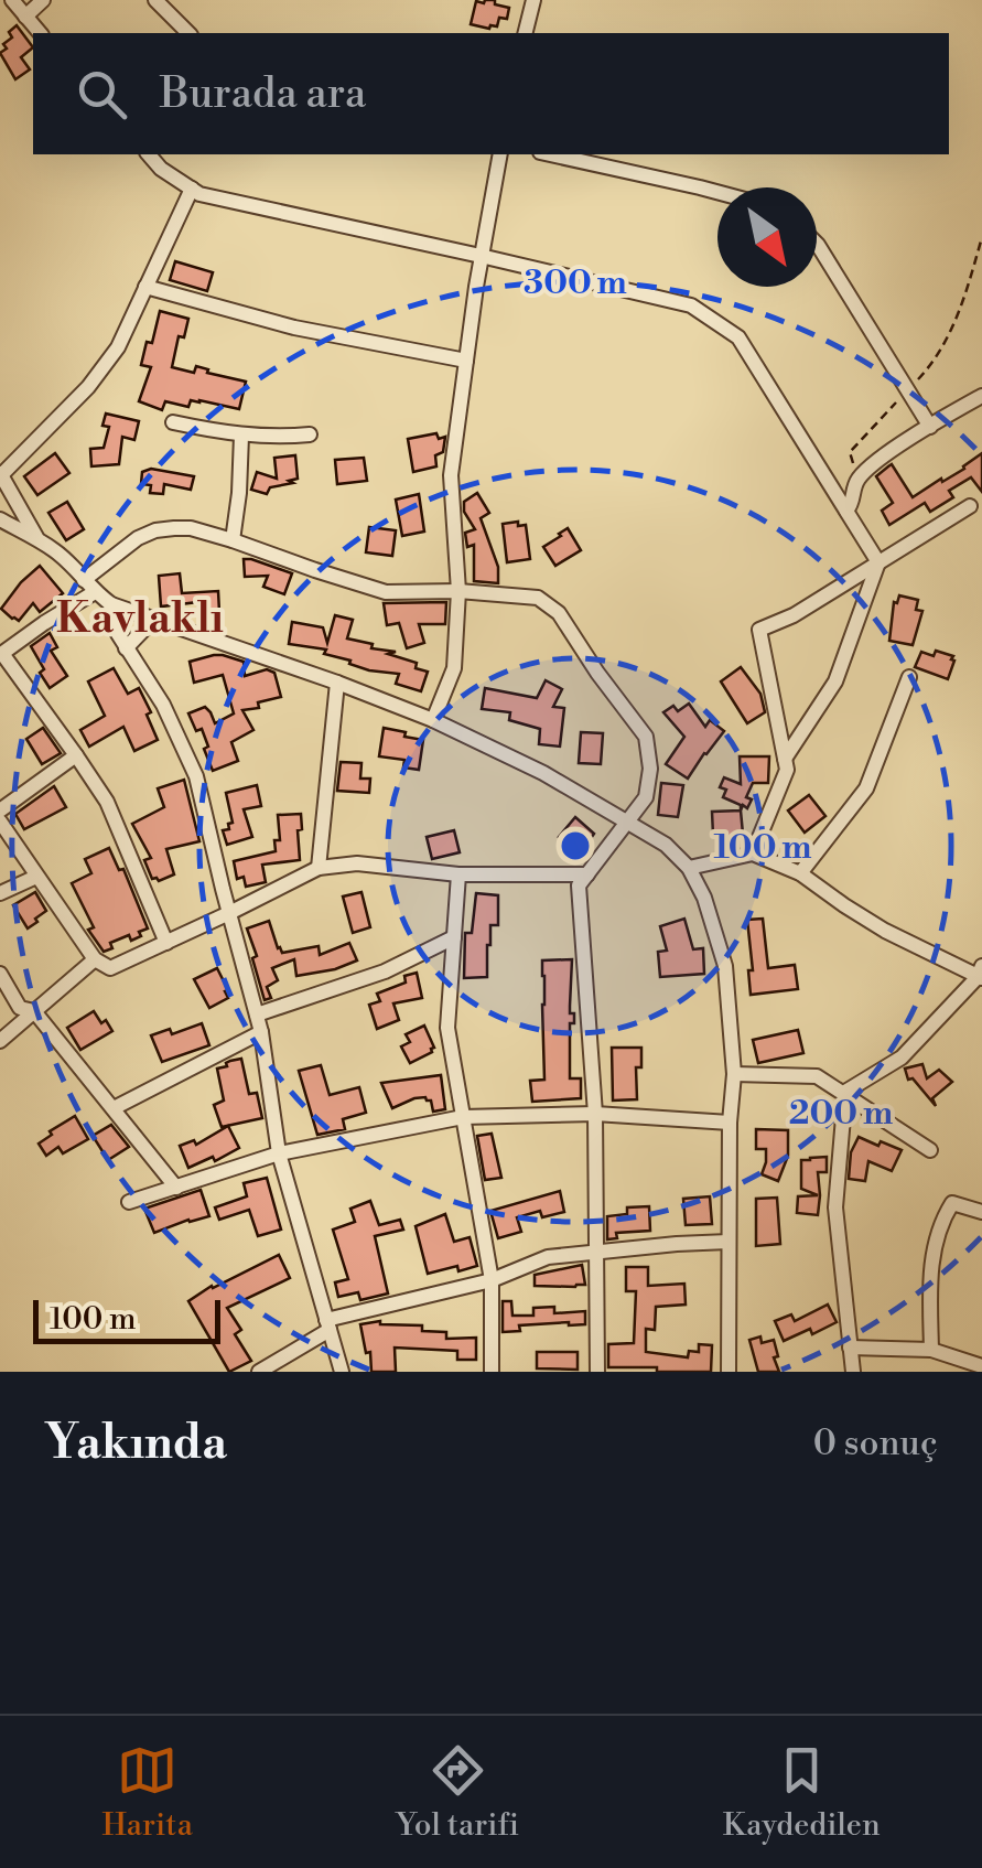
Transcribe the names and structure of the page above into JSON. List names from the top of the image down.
{
  "districts": ["Kavlaklı"],
  "scale_bar": "100 m",
  "north": "bottom right",
  "page": {
    "search": "Burada ara",
    "scale": "100 m",
    "heading": ["Yakında", "0 sonuç"],
    "nav": ["Harita", "Yol tarifi", "Kaydedilen"]
  },
  "rings": ["300 m", "100 m", "200 m"]
}
